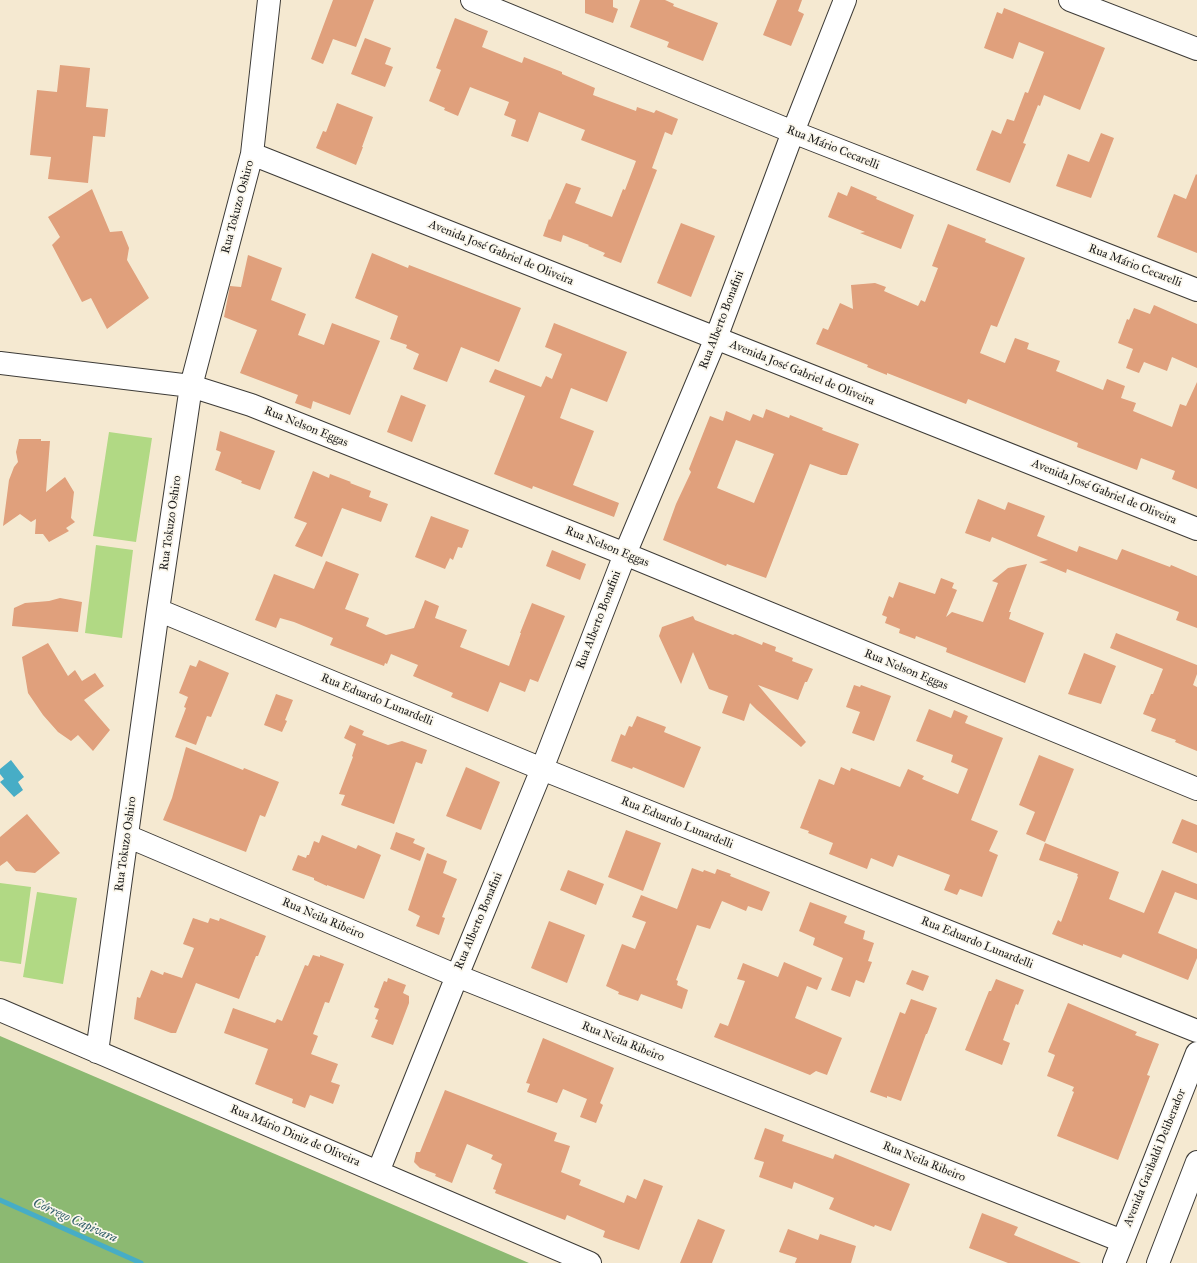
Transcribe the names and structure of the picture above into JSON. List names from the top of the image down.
{
  "streets": {
    "street": [
      "Rua Mário Cecarelli",
      "Rua Tokuzo Oshiro",
      "Avenida José Gabriel de Oliveira",
      "Rua Alberto Bonafini",
      "Rua Nelson Eggas",
      "Rua Eduardo Lunardelli",
      "Rua Neila Ribeiro",
      "Rua Mário Diniz de Oliveira",
      "Avenida Garibaldi Deliberador"
    ]
  },
  "crossings": [
    ["Rua Mário Cecarelli", "Rua Alberto Bonafini"],
    ["Rua Tokuzo Oshiro", "Avenida José Gabriel de Oliveira"],
    ["Rua Tokuzo Oshiro", "Rua Nelson Eggas"],
    ["Rua Tokuzo Oshiro", "Rua Eduardo Lunardelli"],
    ["Rua Tokuzo Oshiro", "Rua Neila Ribeiro"],
    ["Rua Tokuzo Oshiro", "Rua Mário Diniz de Oliveira"],
    ["Avenida José Gabriel de Oliveira", "Rua Alberto Bonafini"],
    ["Rua Alberto Bonafini", "Rua Nelson Eggas"],
    ["Rua Alberto Bonafini", "Rua Eduardo Lunardelli"],
    ["Rua Alberto Bonafini", "Rua Neila Ribeiro"],
    ["Rua Alberto Bonafini", "Rua Mário Diniz de Oliveira"],
    ["Rua Neila Ribeiro", "Avenida Garibaldi Deliberador"]
  ],
  "water": ["Córrego Capivara"]
}
